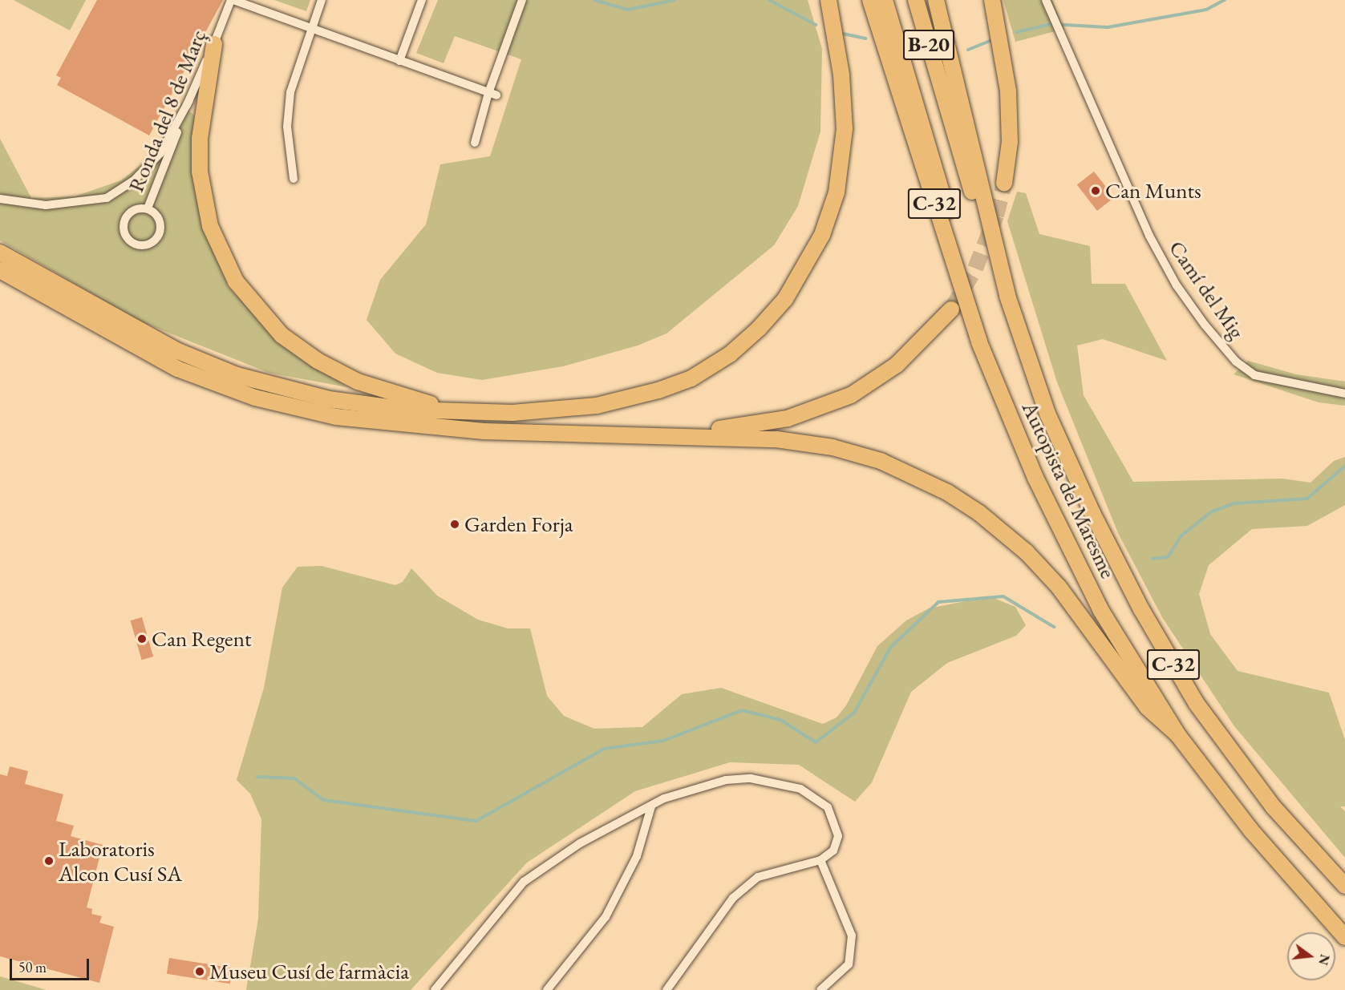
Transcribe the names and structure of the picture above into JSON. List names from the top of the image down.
{
  "streets": {
    "highway": ["B-20", "C-32", "Autopista del Maresme"],
    "street": ["Ronda del 8 de Març", "Camí del Mig"]
  },
  "crossings": [
    ["B-20", "Autopista del Maresme"]
  ],
  "places": [
    "Can Munts",
    "Garden Forja",
    "Can Regent",
    "Laboratoris Alcon Cusí SA",
    "Museu Cusí de farmàcia"
  ],
  "scale_bar": "50 m",
  "north": "right"
}
